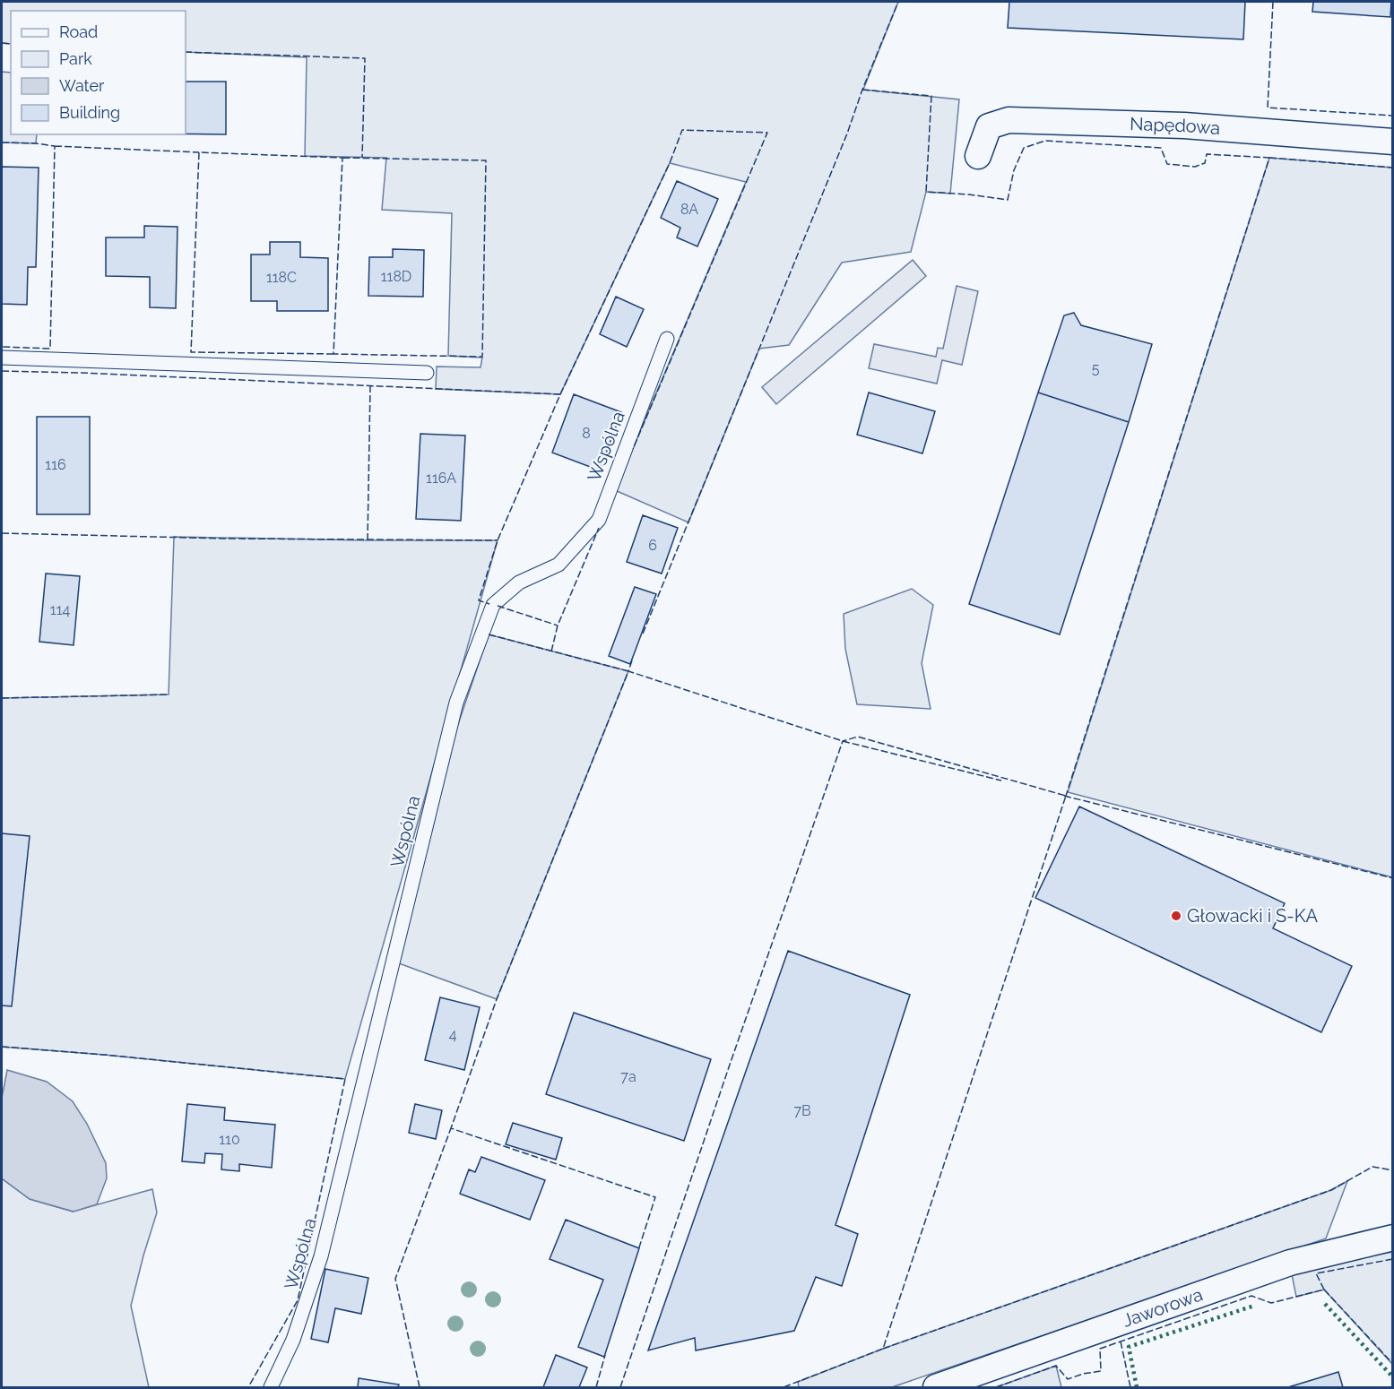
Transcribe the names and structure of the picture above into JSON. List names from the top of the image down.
{
  "streets": {
    "street": ["Napędowa", "Jaworowa"],
    "lane": ["Wspólna"]
  },
  "places": ["Głowacki i S-KA"],
  "house_numbers": [
    "8A",
    "118D",
    "118C",
    "5",
    "8",
    "116",
    "116A",
    "6",
    "114",
    "4",
    "7a",
    "7B",
    "110"
  ],
  "legend": [
    "Road",
    "Park",
    "Water",
    "Building"
  ]
}
